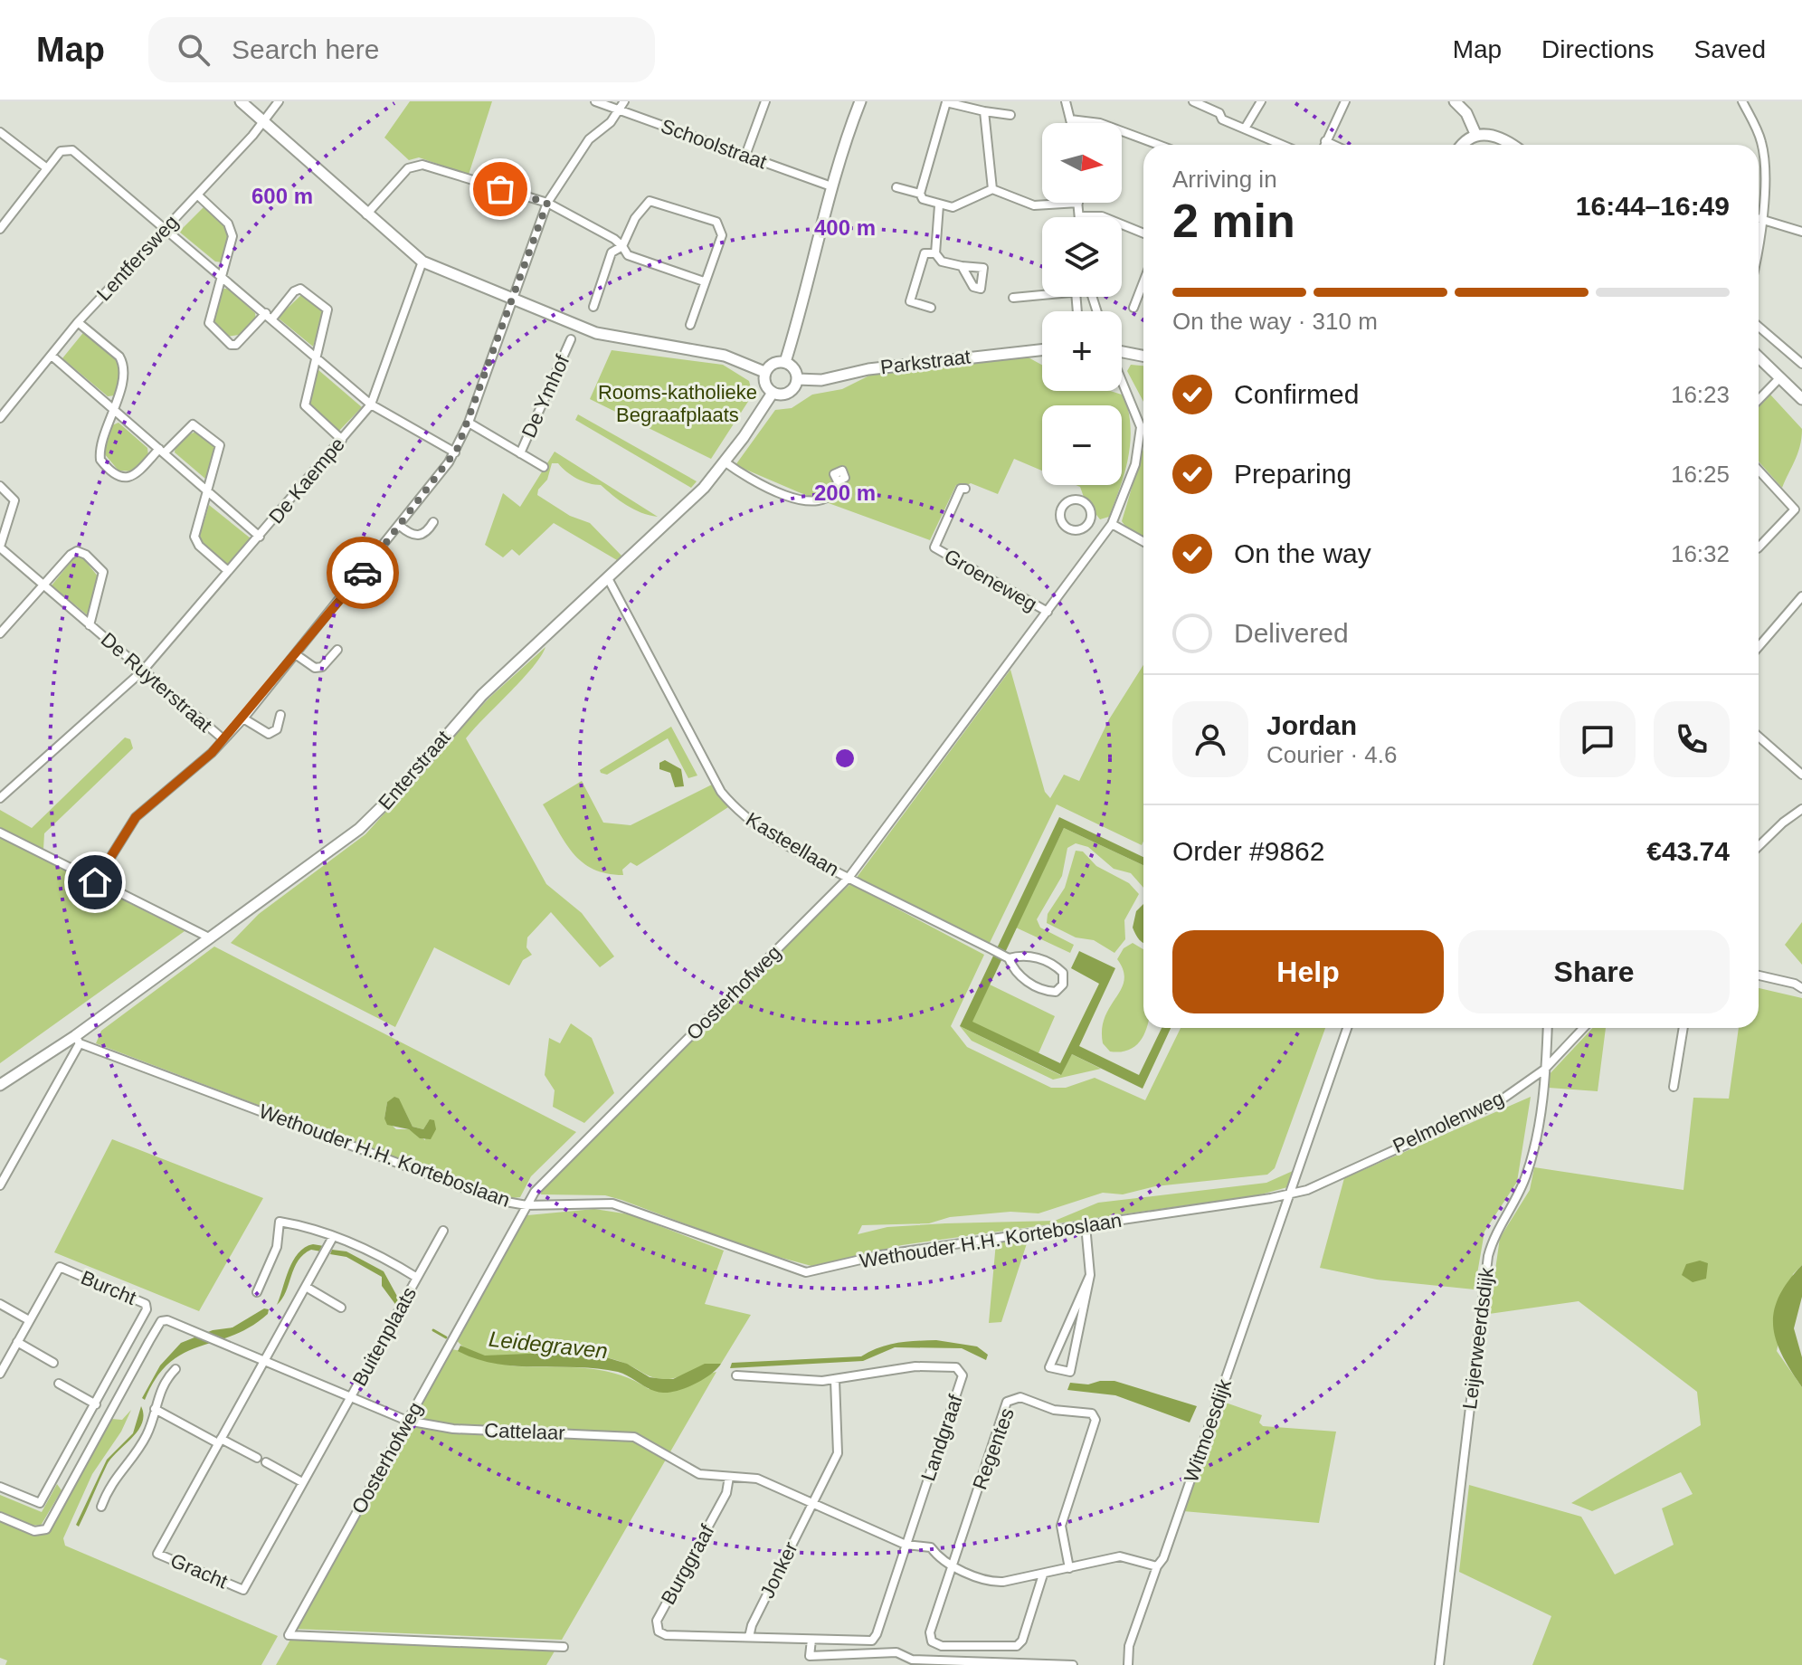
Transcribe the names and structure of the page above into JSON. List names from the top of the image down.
{
  "streets": {
    "main road": ["Parkstraat", "Enterstraat"],
    "street": [
      "Schoolstraat",
      "Lentfersweg",
      "De Ymhof",
      "De Kaempe",
      "Groeneweg",
      "De Ruyterstraat",
      "Kasteellaan",
      "Oosterhofweg",
      "Pelmolenweg",
      "Wethouder H.H. Korteboslaan",
      "Burcht",
      "Buitenplaats",
      "Leijerweerdsdijk",
      "Witmoesdijk",
      "Cattelaar",
      "Landgraaf",
      "Regentes",
      "Burggraaf",
      "Jonker",
      "Gracht"
    ]
  },
  "crossings": [
    ["Parkstraat", "Enterstraat"],
    ["De Kaempe", "De Ruyterstraat"],
    ["Groeneweg", "Oosterhofweg"],
    ["Enterstraat", "Kasteellaan"],
    ["Enterstraat", "Wethouder H.H. Korteboslaan"],
    ["Kasteellaan", "Oosterhofweg"],
    ["Oosterhofweg", "Wethouder H.H. Korteboslaan"],
    ["Oosterhofweg", "Cattelaar"],
    ["Pelmolenweg", "Wethouder H.H. Korteboslaan"],
    ["Pelmolenweg", "Leijerweerdsdijk"],
    ["Pelmolenweg", "Witmoesdijk"],
    ["Wethouder H.H. Korteboslaan", "Witmoesdijk"],
    ["Burcht", "Cattelaar"],
    ["Buitenplaats", "Cattelaar"],
    ["Buitenplaats", "Gracht"],
    ["Witmoesdijk", "Cattelaar"],
    ["Cattelaar", "Landgraaf"],
    ["Cattelaar", "Regentes"],
    ["Cattelaar", "Burggraaf"],
    ["Cattelaar", "Jonker"],
    ["Cattelaar", "Gracht"],
    ["Landgraaf", "Burggraaf"],
    ["Burggraaf", "Jonker"]
  ],
  "water": ["Leidegraven"],
  "parks": ["Rooms-katholieke Begraafplaats"],
  "north": "right",
  "page": {
    "header": "Map",
    "search": "Search here",
    "nav": ["Map", "Directions", "Saved"],
    "map_buttons": ["+", "−"],
    "heading": ["2 min", "Arriving in", "16:44–16:49"],
    "panel": [
      "Jordan",
      "Courier · 4.6",
      "Order #9862",
      "€43.74"
    ],
    "bar": "On the way · 310 m",
    "list": [
      ["Confirmed", "16:23"],
      ["Preparing", "16:25"],
      ["On the way", "16:32"],
      "Delivered"
    ],
    "buttons": ["Help", "Share"]
  },
  "rings": ["600 m", "400 m", "200 m"]
}
